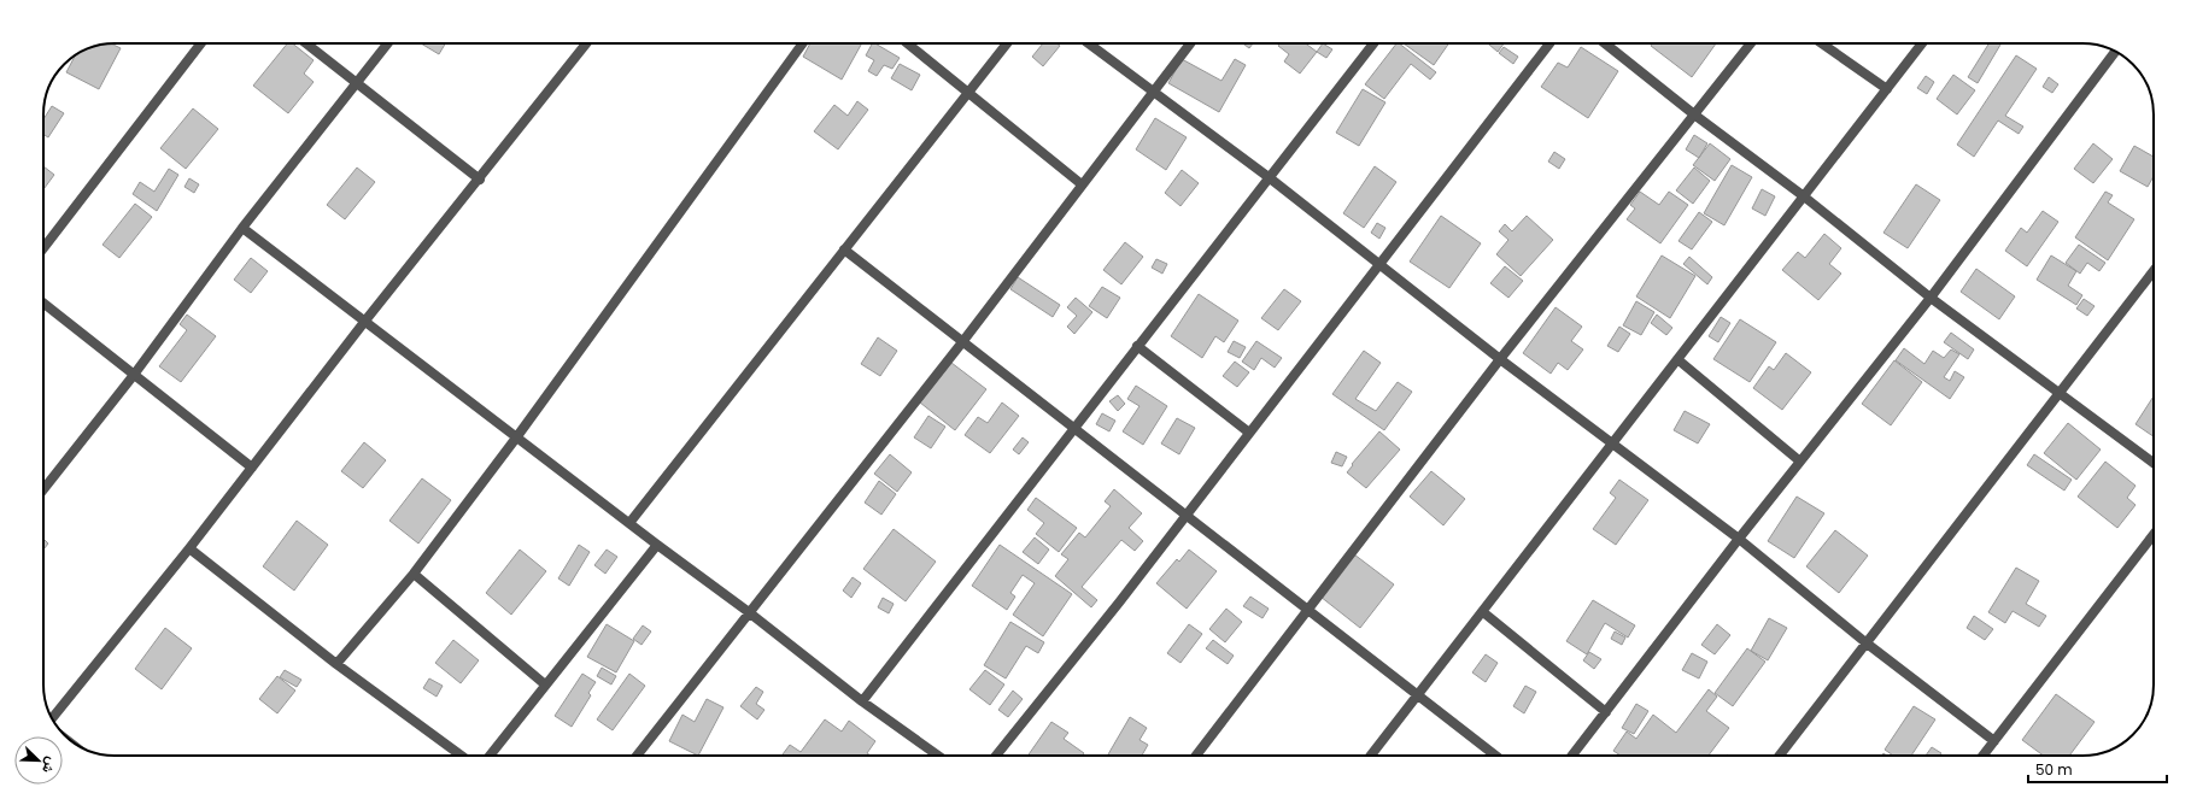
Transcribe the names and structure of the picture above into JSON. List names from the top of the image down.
{
  "scale_bar": "50 m",
  "north": "bottom right"
}
